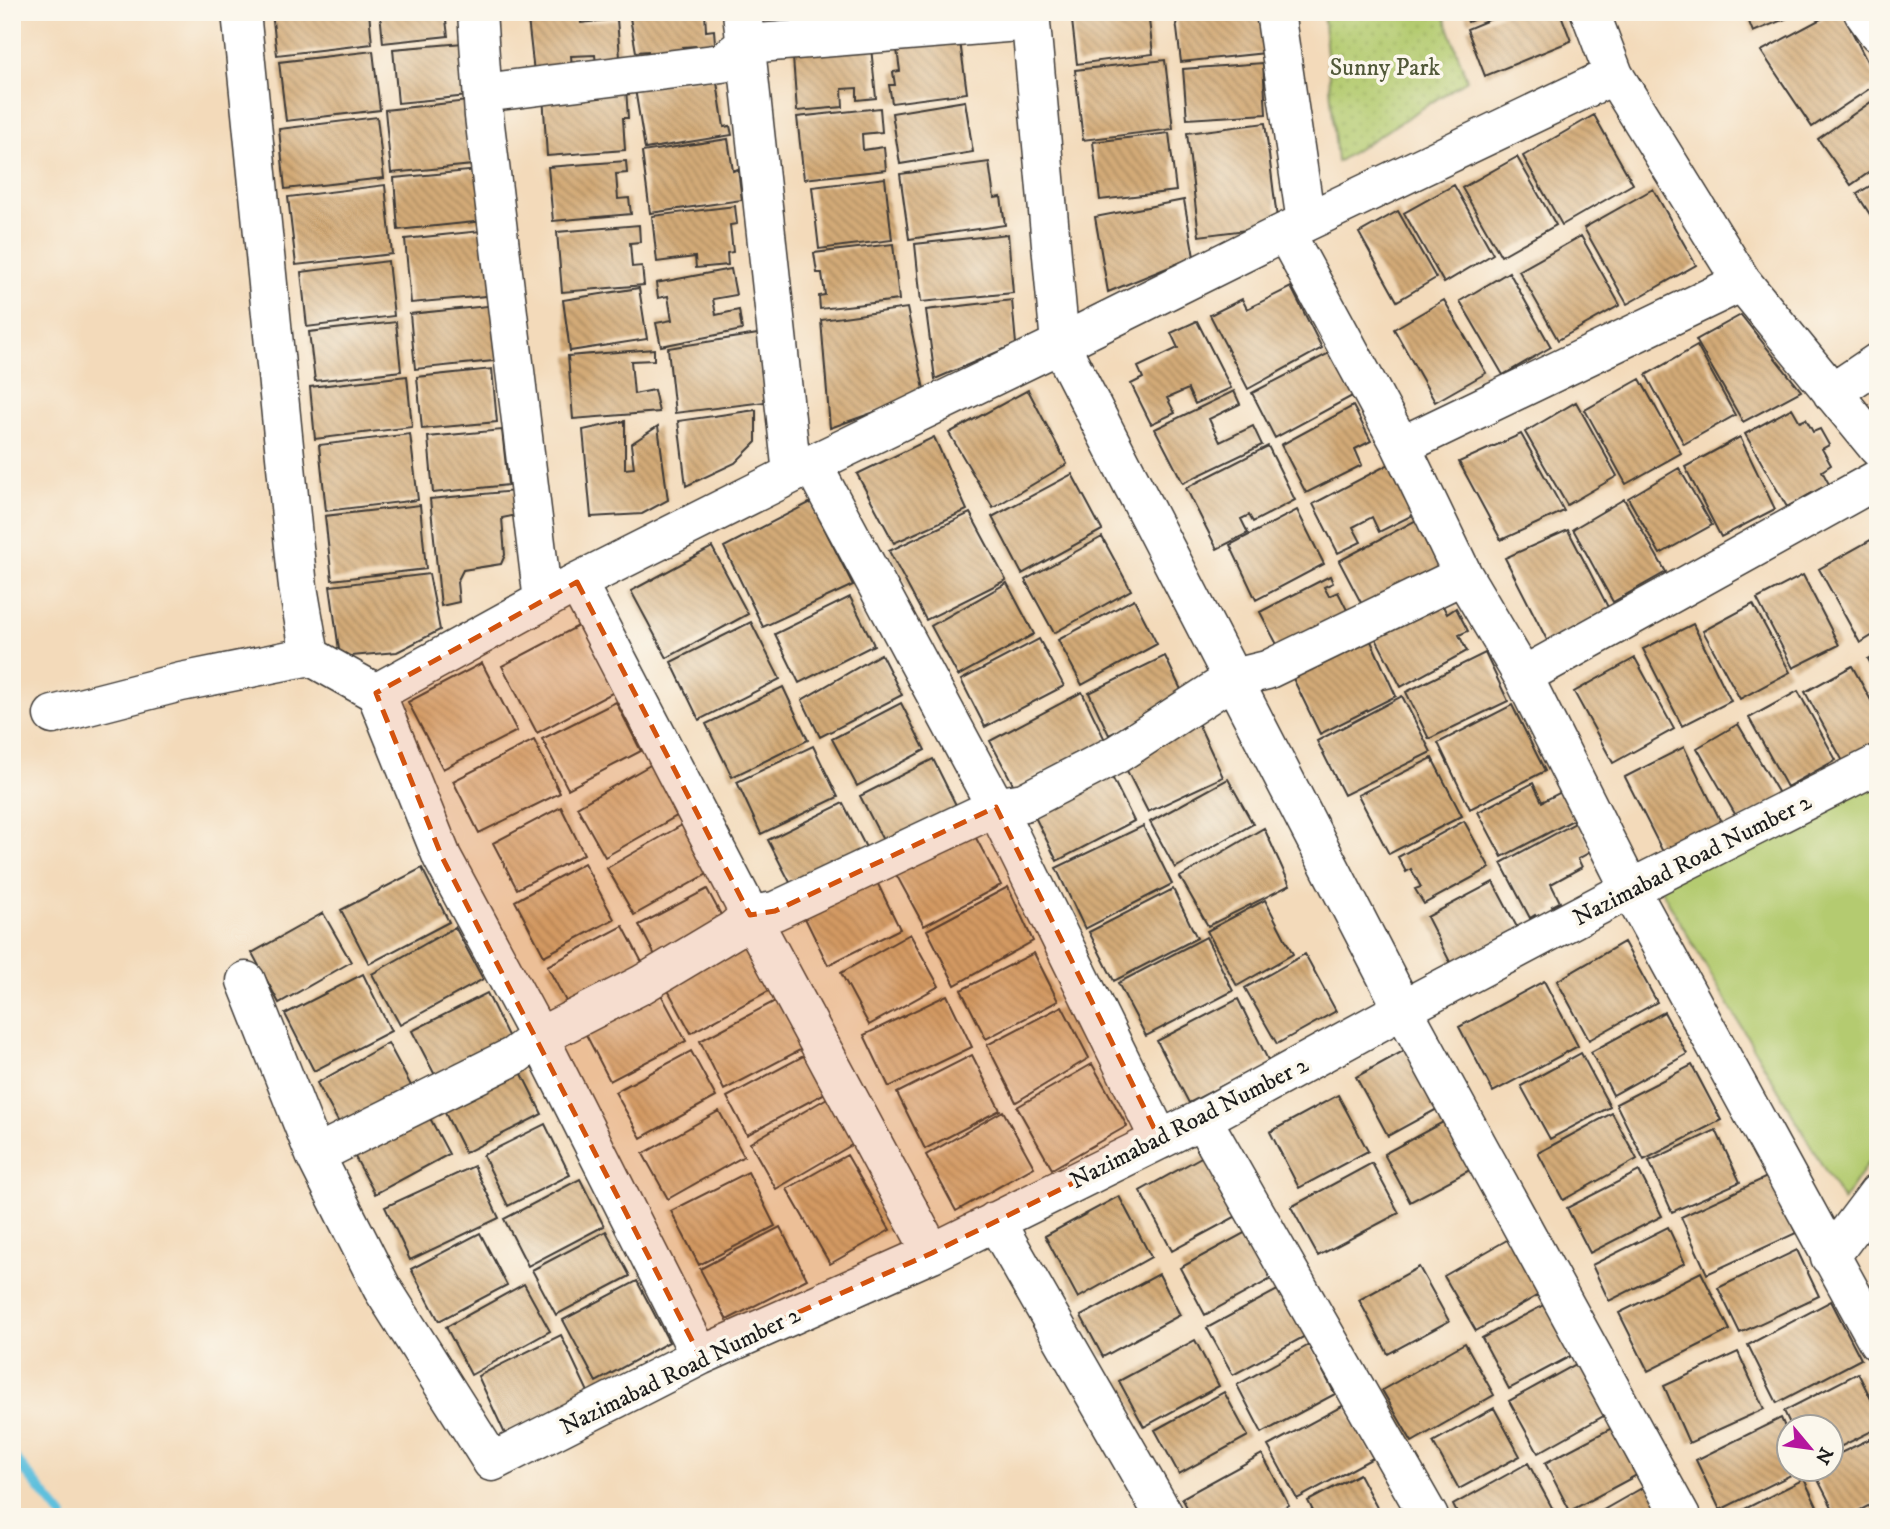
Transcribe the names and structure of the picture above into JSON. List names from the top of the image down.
{
  "streets": {
    "street": ["Nazimabad Road Number 2"]
  },
  "parks": ["Sunny Park"],
  "north": "bottom right"
}
